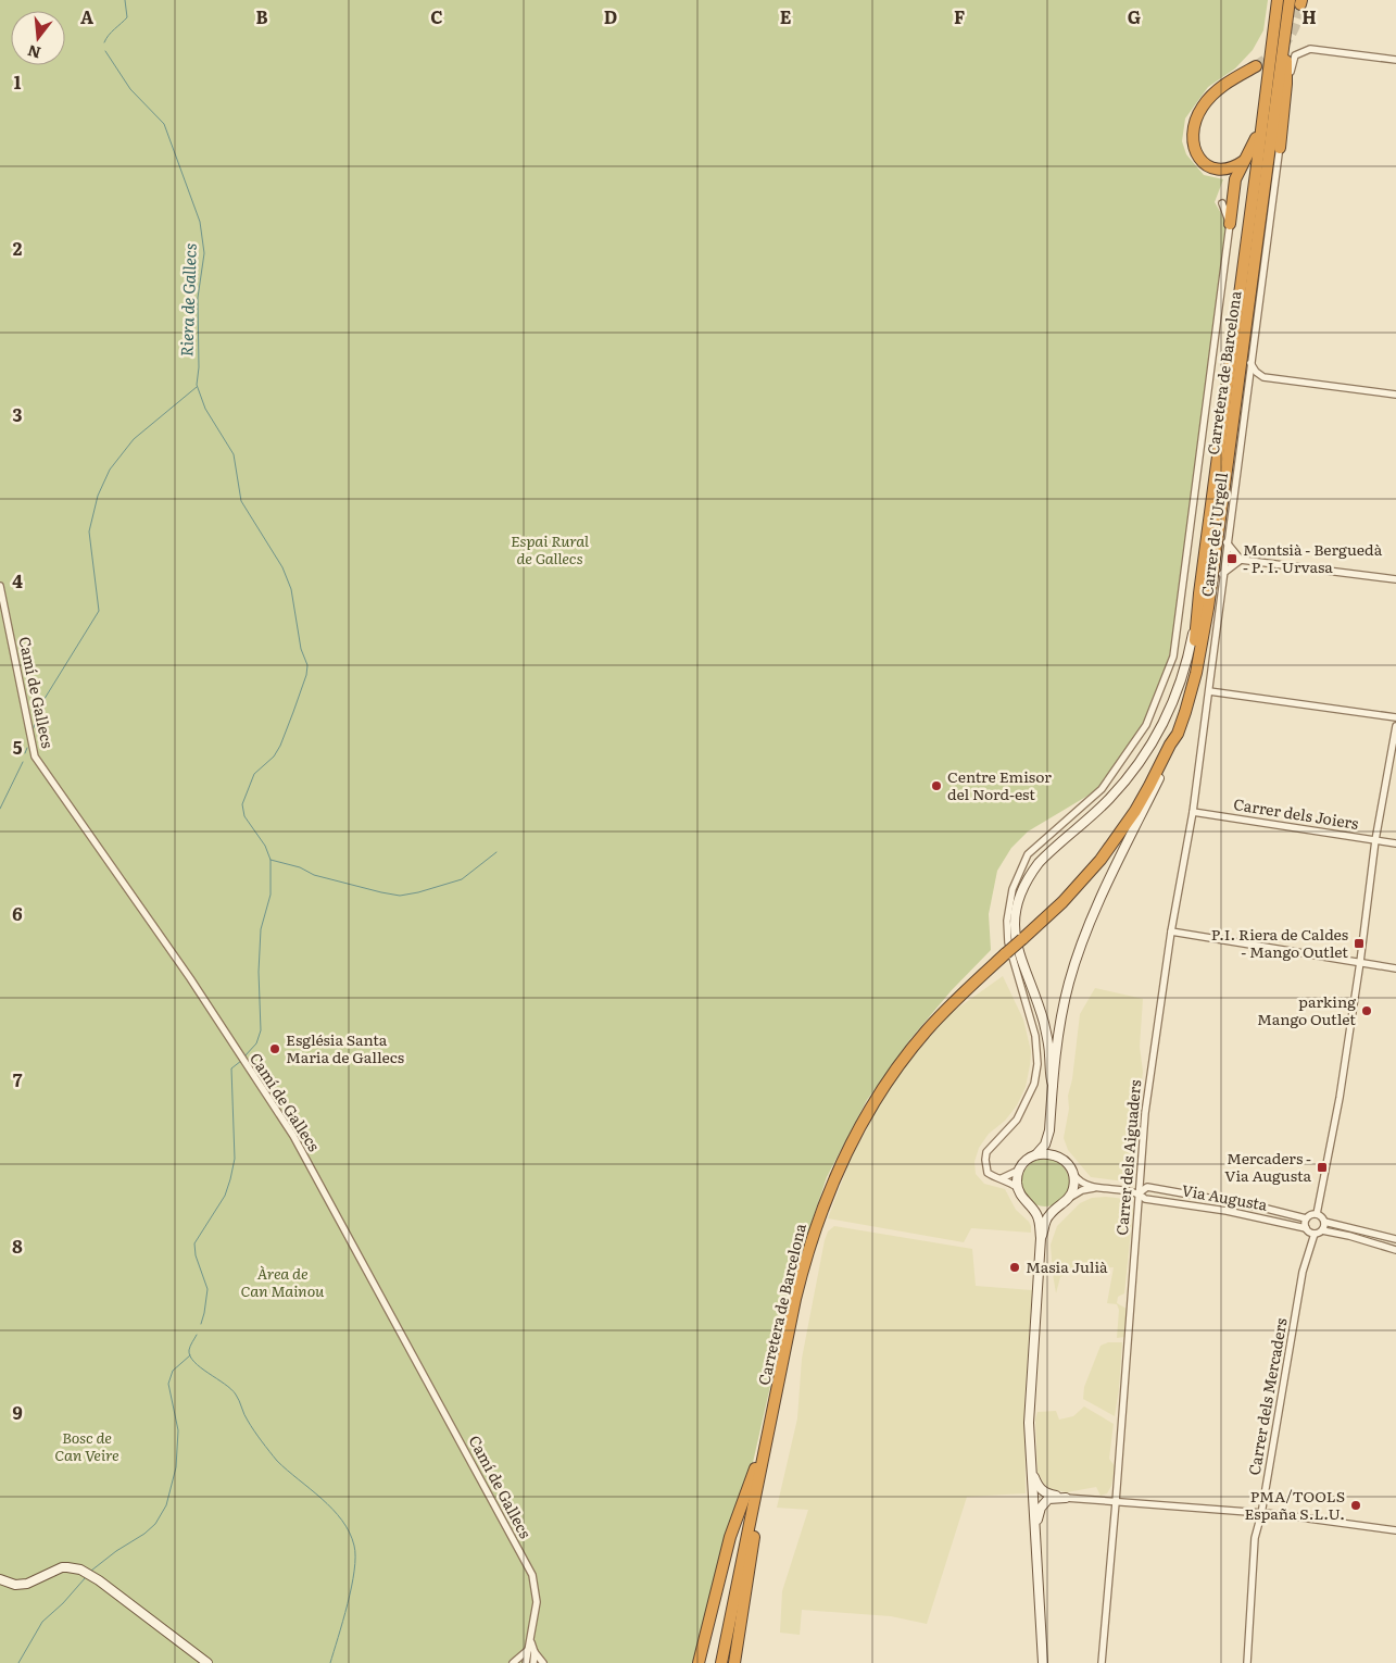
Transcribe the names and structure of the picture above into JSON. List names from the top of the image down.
{
  "streets": {
    "highway": ["Carretera de Barcelona"],
    "street": [
      "Carrer de l'Urgell",
      "Camí de Gallecs",
      "Carrer dels Joiers",
      "Carrer dels Aiguaders",
      "Via Augusta",
      "Carrer dels Mercaders"
    ]
  },
  "crossings": [
    ["Carrer de l'Urgell", "Carrer dels Aiguaders"],
    ["Carrer dels Joiers", "Carrer dels Aiguaders"],
    ["Carrer dels Aiguaders", "Via Augusta"],
    ["Via Augusta", "Carrer dels Mercaders"]
  ],
  "water": ["Riera de Gallecs"],
  "parks": ["Espai Rural de Gallecs", "Àrea de Can Mainou", "Bosc de Can Veire"],
  "places": {
    "transit": ["Montsià - Berguedà - P. I. Urvasa", "P.I. Riera de Caldes - Mango Outlet", "Mercaders - Via Augusta"],
    "other": [
      "Centre Emisor del Nord-est",
      "parking Mango Outlet",
      "Església Santa Maria de Gallecs",
      "Masia Julià",
      "PMA/TOOLS España S.L.U."
    ]
  },
  "north": "bottom",
  "grid": {
    "columns": [
      "A",
      "B",
      "C",
      "D",
      "E",
      "F",
      "G",
      "H"
    ],
    "rows": [
      "1",
      "2",
      "3",
      "4",
      "5",
      "6",
      "7",
      "8",
      "9"
    ]
  }
}
